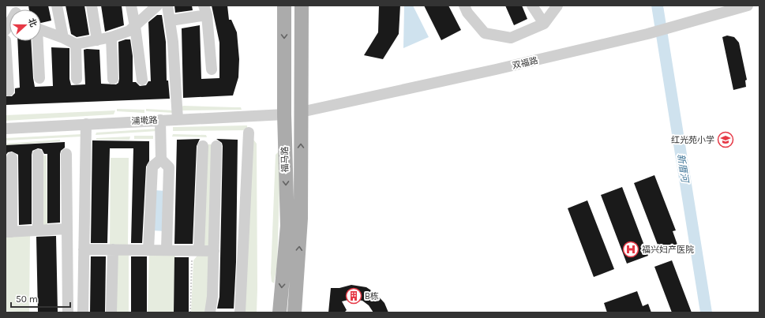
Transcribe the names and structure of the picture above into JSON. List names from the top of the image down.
{
  "streets": {
    "main road": ["福马路"],
    "street": ["双福路", "浦墘路"]
  },
  "crossings": [
    ["双福路", "福马路"],
    ["浦墘路", "福马路"]
  ],
  "water": ["新厝河"],
  "places": {
    "school or university": ["红光苑小学"],
    "hospital": ["福兴妇产医院"],
    "building": ["B栋"]
  },
  "scale_bar": "50 m",
  "north": "right"
}
